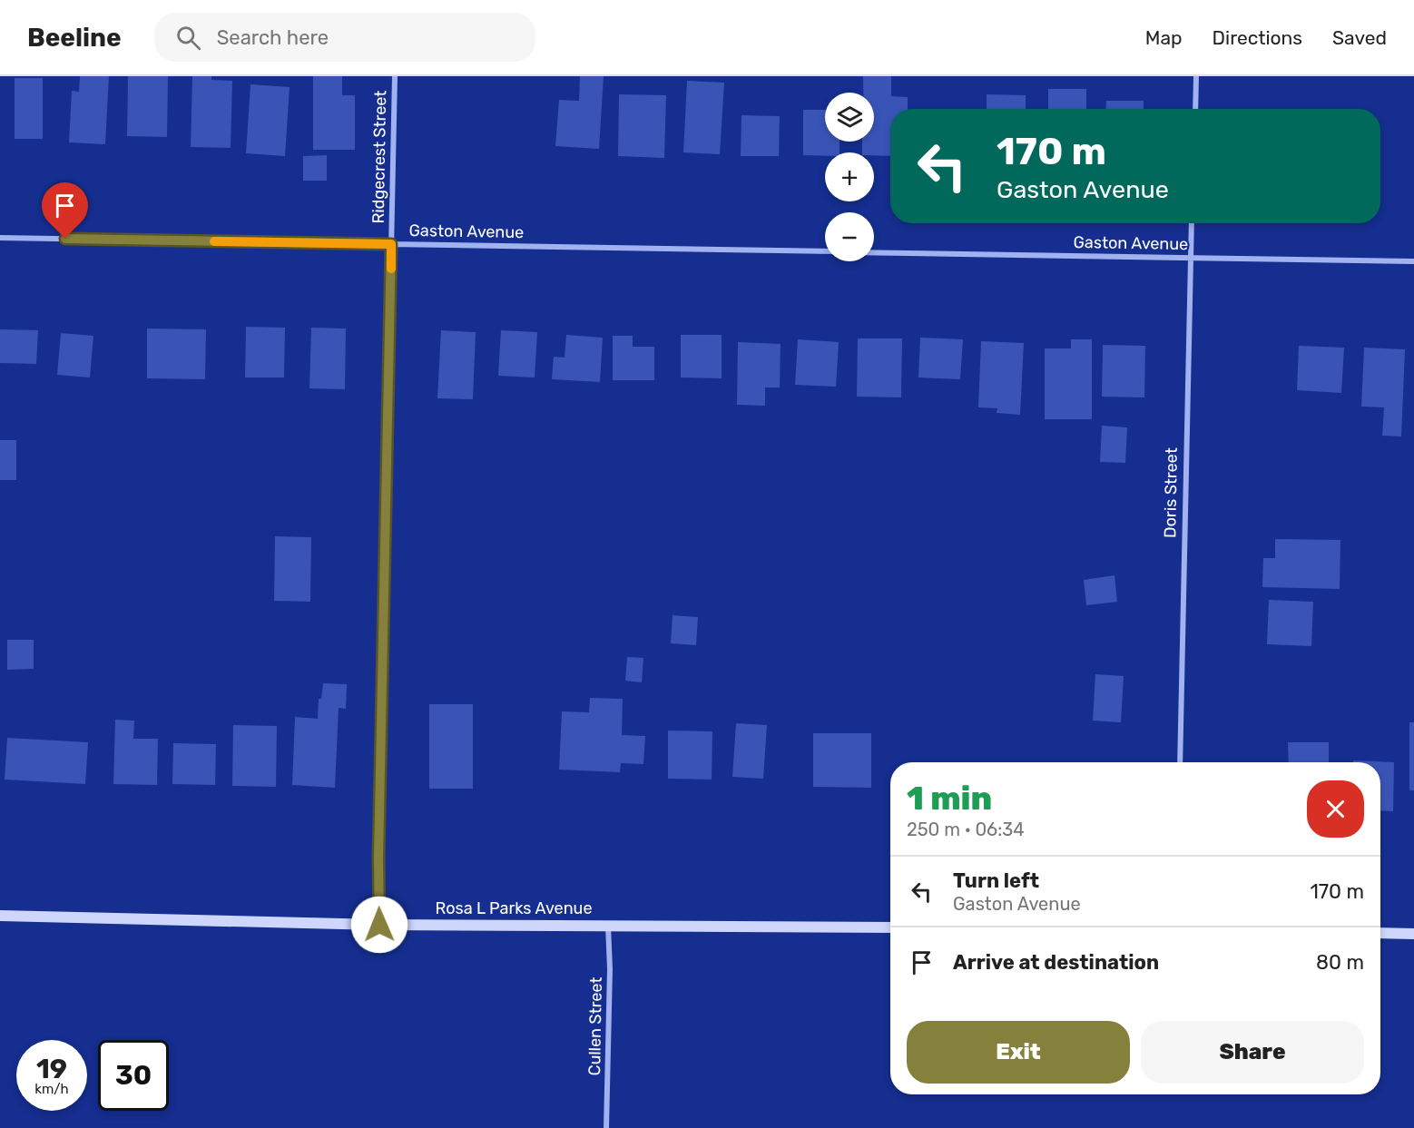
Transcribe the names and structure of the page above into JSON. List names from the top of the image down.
{
  "streets": {
    "street": [
      "Ridgecrest Street",
      "Gaston Avenue",
      "Doris Street",
      "Rosa L Parks Avenue",
      "Cullen Street"
    ]
  },
  "crossings": [
    ["Ridgecrest Street", "Gaston Avenue"],
    ["Ridgecrest Street", "Rosa L Parks Avenue"],
    ["Gaston Avenue", "Doris Street"],
    ["Rosa L Parks Avenue", "Cullen Street"]
  ],
  "page": {
    "header": "Beeline",
    "search": "Search here",
    "nav": ["Map", "Directions", "Saved"],
    "map_buttons": ["+", "−"],
    "turn": ["170 m", "Gaston Avenue"],
    "heading": ["1 min", "250 m · 06:34"],
    "list": [
      {
        "name": "Turn left",
        "note": "Gaston Avenue",
        "value": "170 m"
      },
      {
        "name": "Arrive at destination",
        "value": "80 m"
      }
    ],
    "buttons": ["Exit", "Share"],
    "speed": "19 km/h",
    "limit": "30"
  }
}
